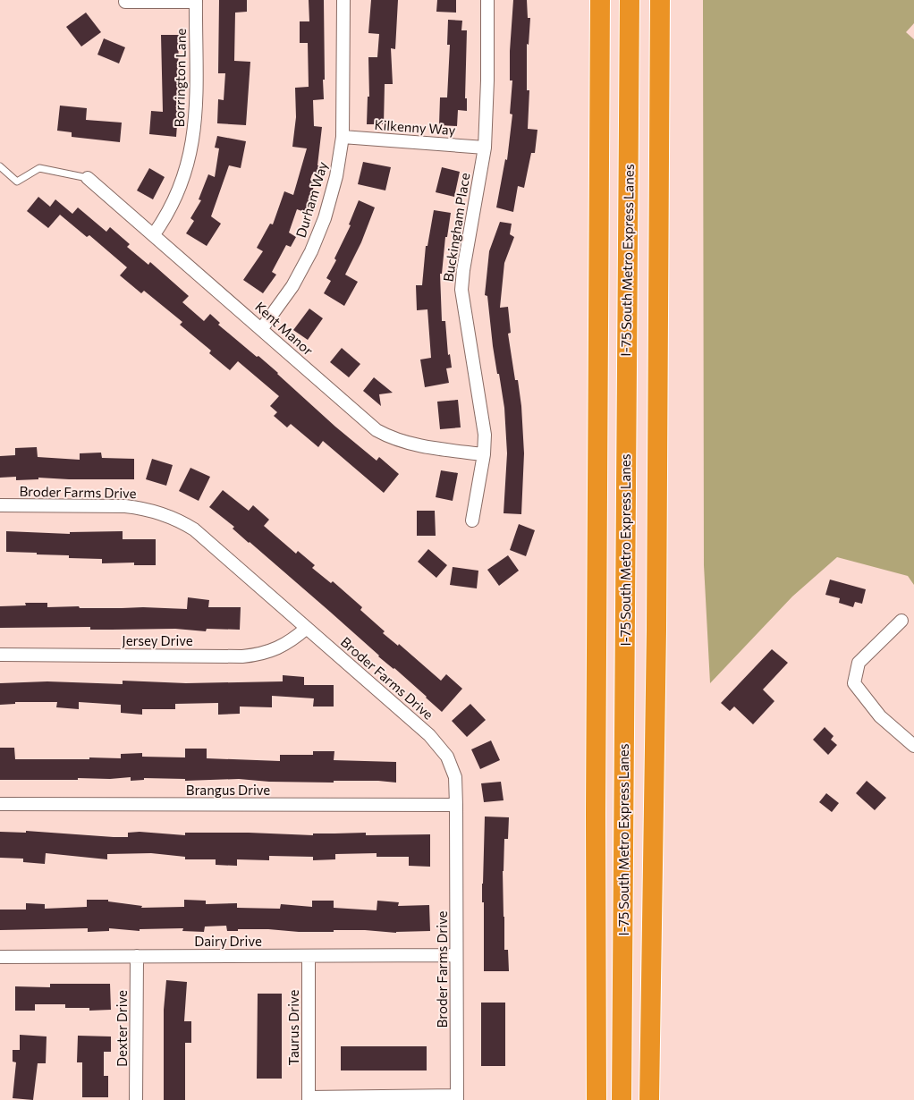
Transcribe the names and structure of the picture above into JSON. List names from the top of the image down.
{
  "streets": {
    "highway": ["I-75 South Metro Express Lanes"],
    "street": [
      "Borrington Lane",
      "Kilkenny Way",
      "Durham Way",
      "Buckingham Place",
      "Kent Manor",
      "Broder Farms Drive",
      "Jersey Drive",
      "Brangus Drive",
      "Dairy Drive",
      "Taurus Drive",
      "Dexter Drive"
    ]
  },
  "crossings": [
    ["Borrington Lane", "Kent Manor"],
    ["Kilkenny Way", "Durham Way"],
    ["Kilkenny Way", "Buckingham Place"],
    ["Durham Way", "Kent Manor"],
    ["Buckingham Place", "Kent Manor"],
    ["Broder Farms Drive", "Jersey Drive"],
    ["Broder Farms Drive", "Brangus Drive"],
    ["Broder Farms Drive", "Dairy Drive"],
    ["Dairy Drive", "Taurus Drive"],
    ["Dairy Drive", "Dexter Drive"]
  ]
}
